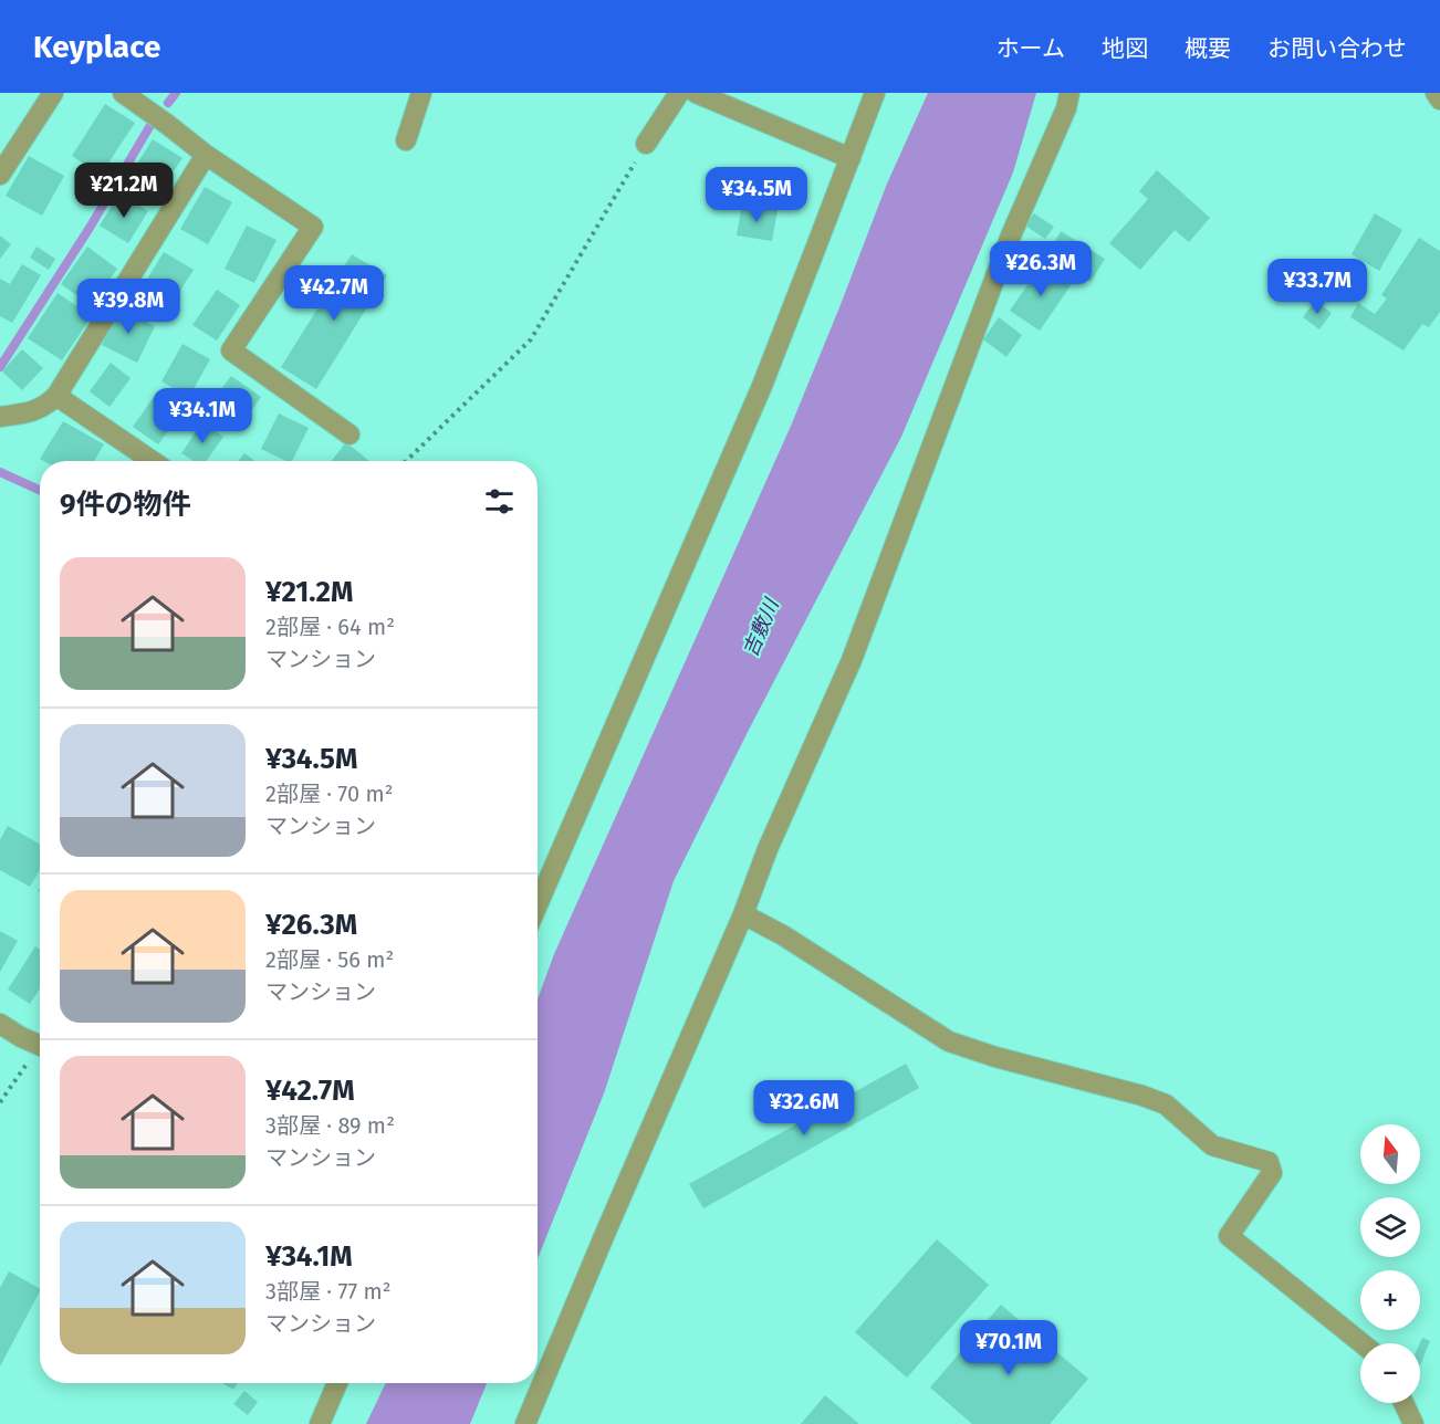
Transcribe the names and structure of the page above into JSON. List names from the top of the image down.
{
  "water": ["吉敷川"],
  "north": "top",
  "page": {
    "header": "Keyplace",
    "nav": [
      "ホーム",
      "地図",
      "概要",
      "お問い合わせ"
    ],
    "price": [
      "¥21.2M",
      "¥34.5M",
      "¥26.3M",
      "¥33.7M",
      "¥42.7M",
      "¥39.8M",
      "¥34.1M",
      "¥32.6M",
      "¥70.1M"
    ],
    "heading": "9件の物件",
    "list": [
      {
        "name": "¥21.2M",
        "note": "2部屋 · 64 m² · マンション"
      },
      {
        "name": "¥34.5M",
        "note": "2部屋 · 70 m² · マンション"
      },
      {
        "name": "¥26.3M",
        "note": "2部屋 · 56 m² · マンション"
      },
      {
        "name": "¥42.7M",
        "note": "3部屋 · 89 m² · マンション"
      },
      {
        "name": "¥34.1M",
        "note": "3部屋 · 77 m² · マンション"
      }
    ],
    "map_buttons": ["+", "−"]
  }
}
